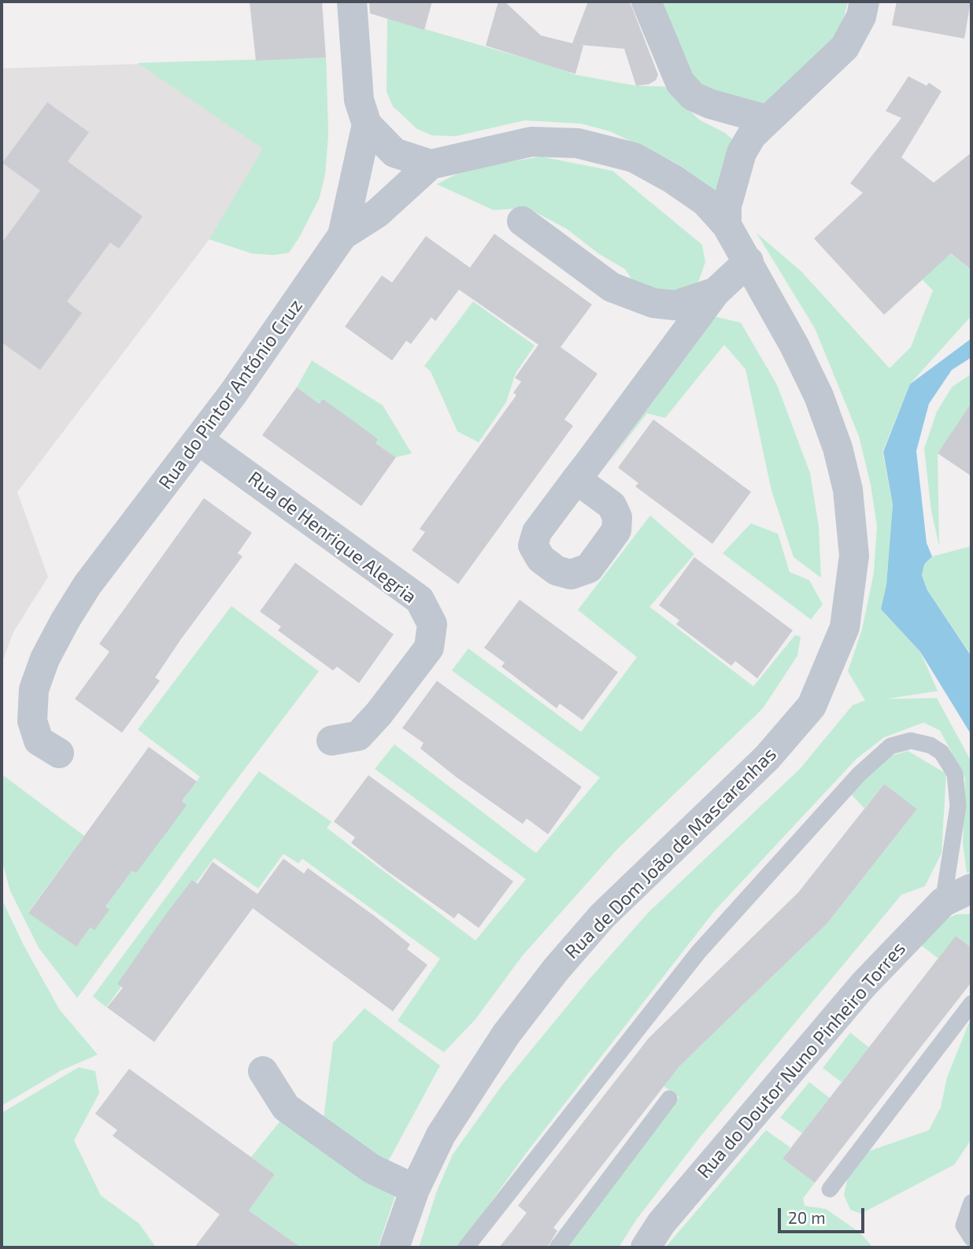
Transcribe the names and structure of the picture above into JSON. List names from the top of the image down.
{
  "streets": {
    "street": [
      "Rua do Pintor António Cruz",
      "Rua de Henrique Alegria",
      "Rua de Dom João de Mascarenhas",
      "Rua do Doutor Nuno Pinheiro Torres"
    ]
  },
  "crossings": [
    ["Rua do Pintor António Cruz", "Rua de Henrique Alegria"]
  ],
  "scale_bar": "20 m"
}
